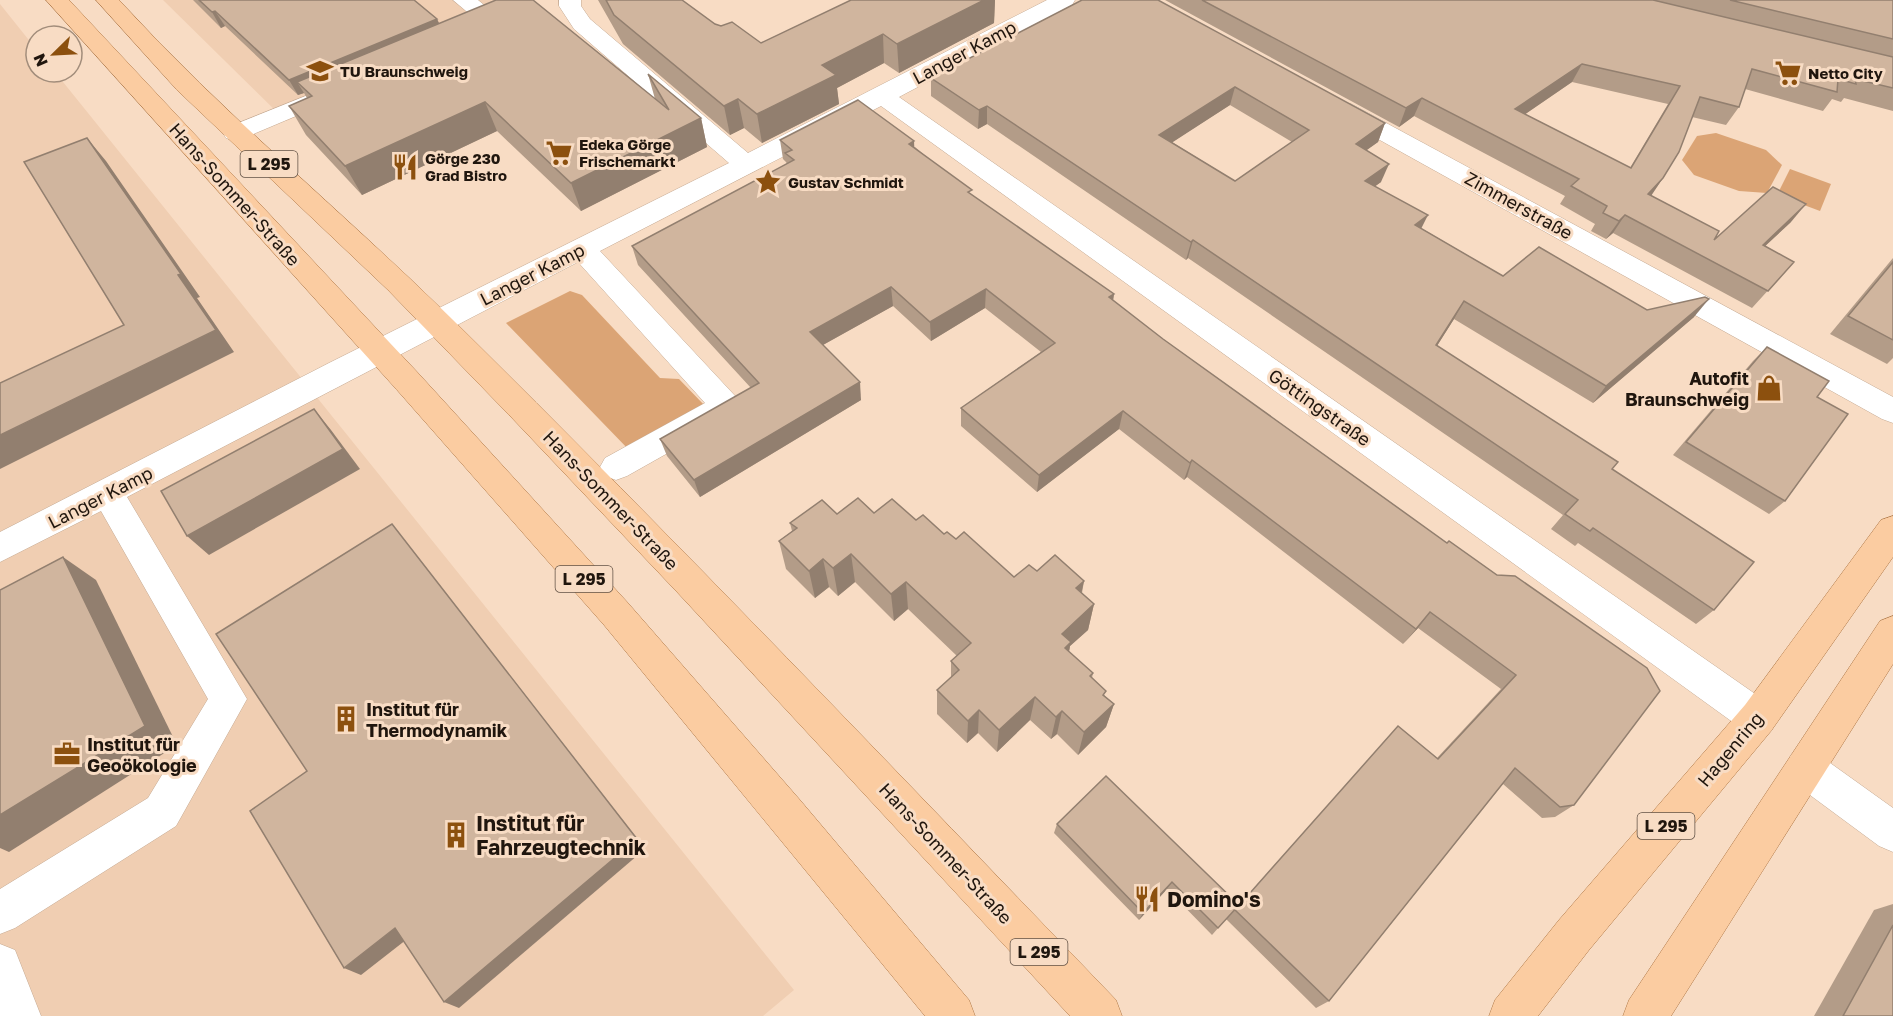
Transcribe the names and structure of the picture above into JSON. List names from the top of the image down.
{
  "streets": {
    "main road": ["L 295", "Hans-Sommer-Straße", "Hagenring"],
    "street": ["Langer Kamp", "Zimmerstraße", "Göttingstraße"]
  },
  "crossings": [
    ["Langer Kamp", "Hans-Sommer-Straße"],
    ["Langer Kamp", "Göttingstraße"],
    ["Göttingstraße", "Hagenring"]
  ],
  "places": {
    "school or university": ["TU Braunschweig"],
    "supermarket": ["Netto City", "Edeka Görge Frischemarkt"],
    "restaurant": ["Görge 230 Grad Bistro", "Domino's"],
    "place": ["Gustav Schmidt"],
    "shop": ["Autofit Braunschweig"],
    "building": ["Institut für Thermodynamik", "Institut für Fahrzeugtechnik"],
    "office": ["Institut für Geoökologie"]
  },
  "north": "bottom left"
}
